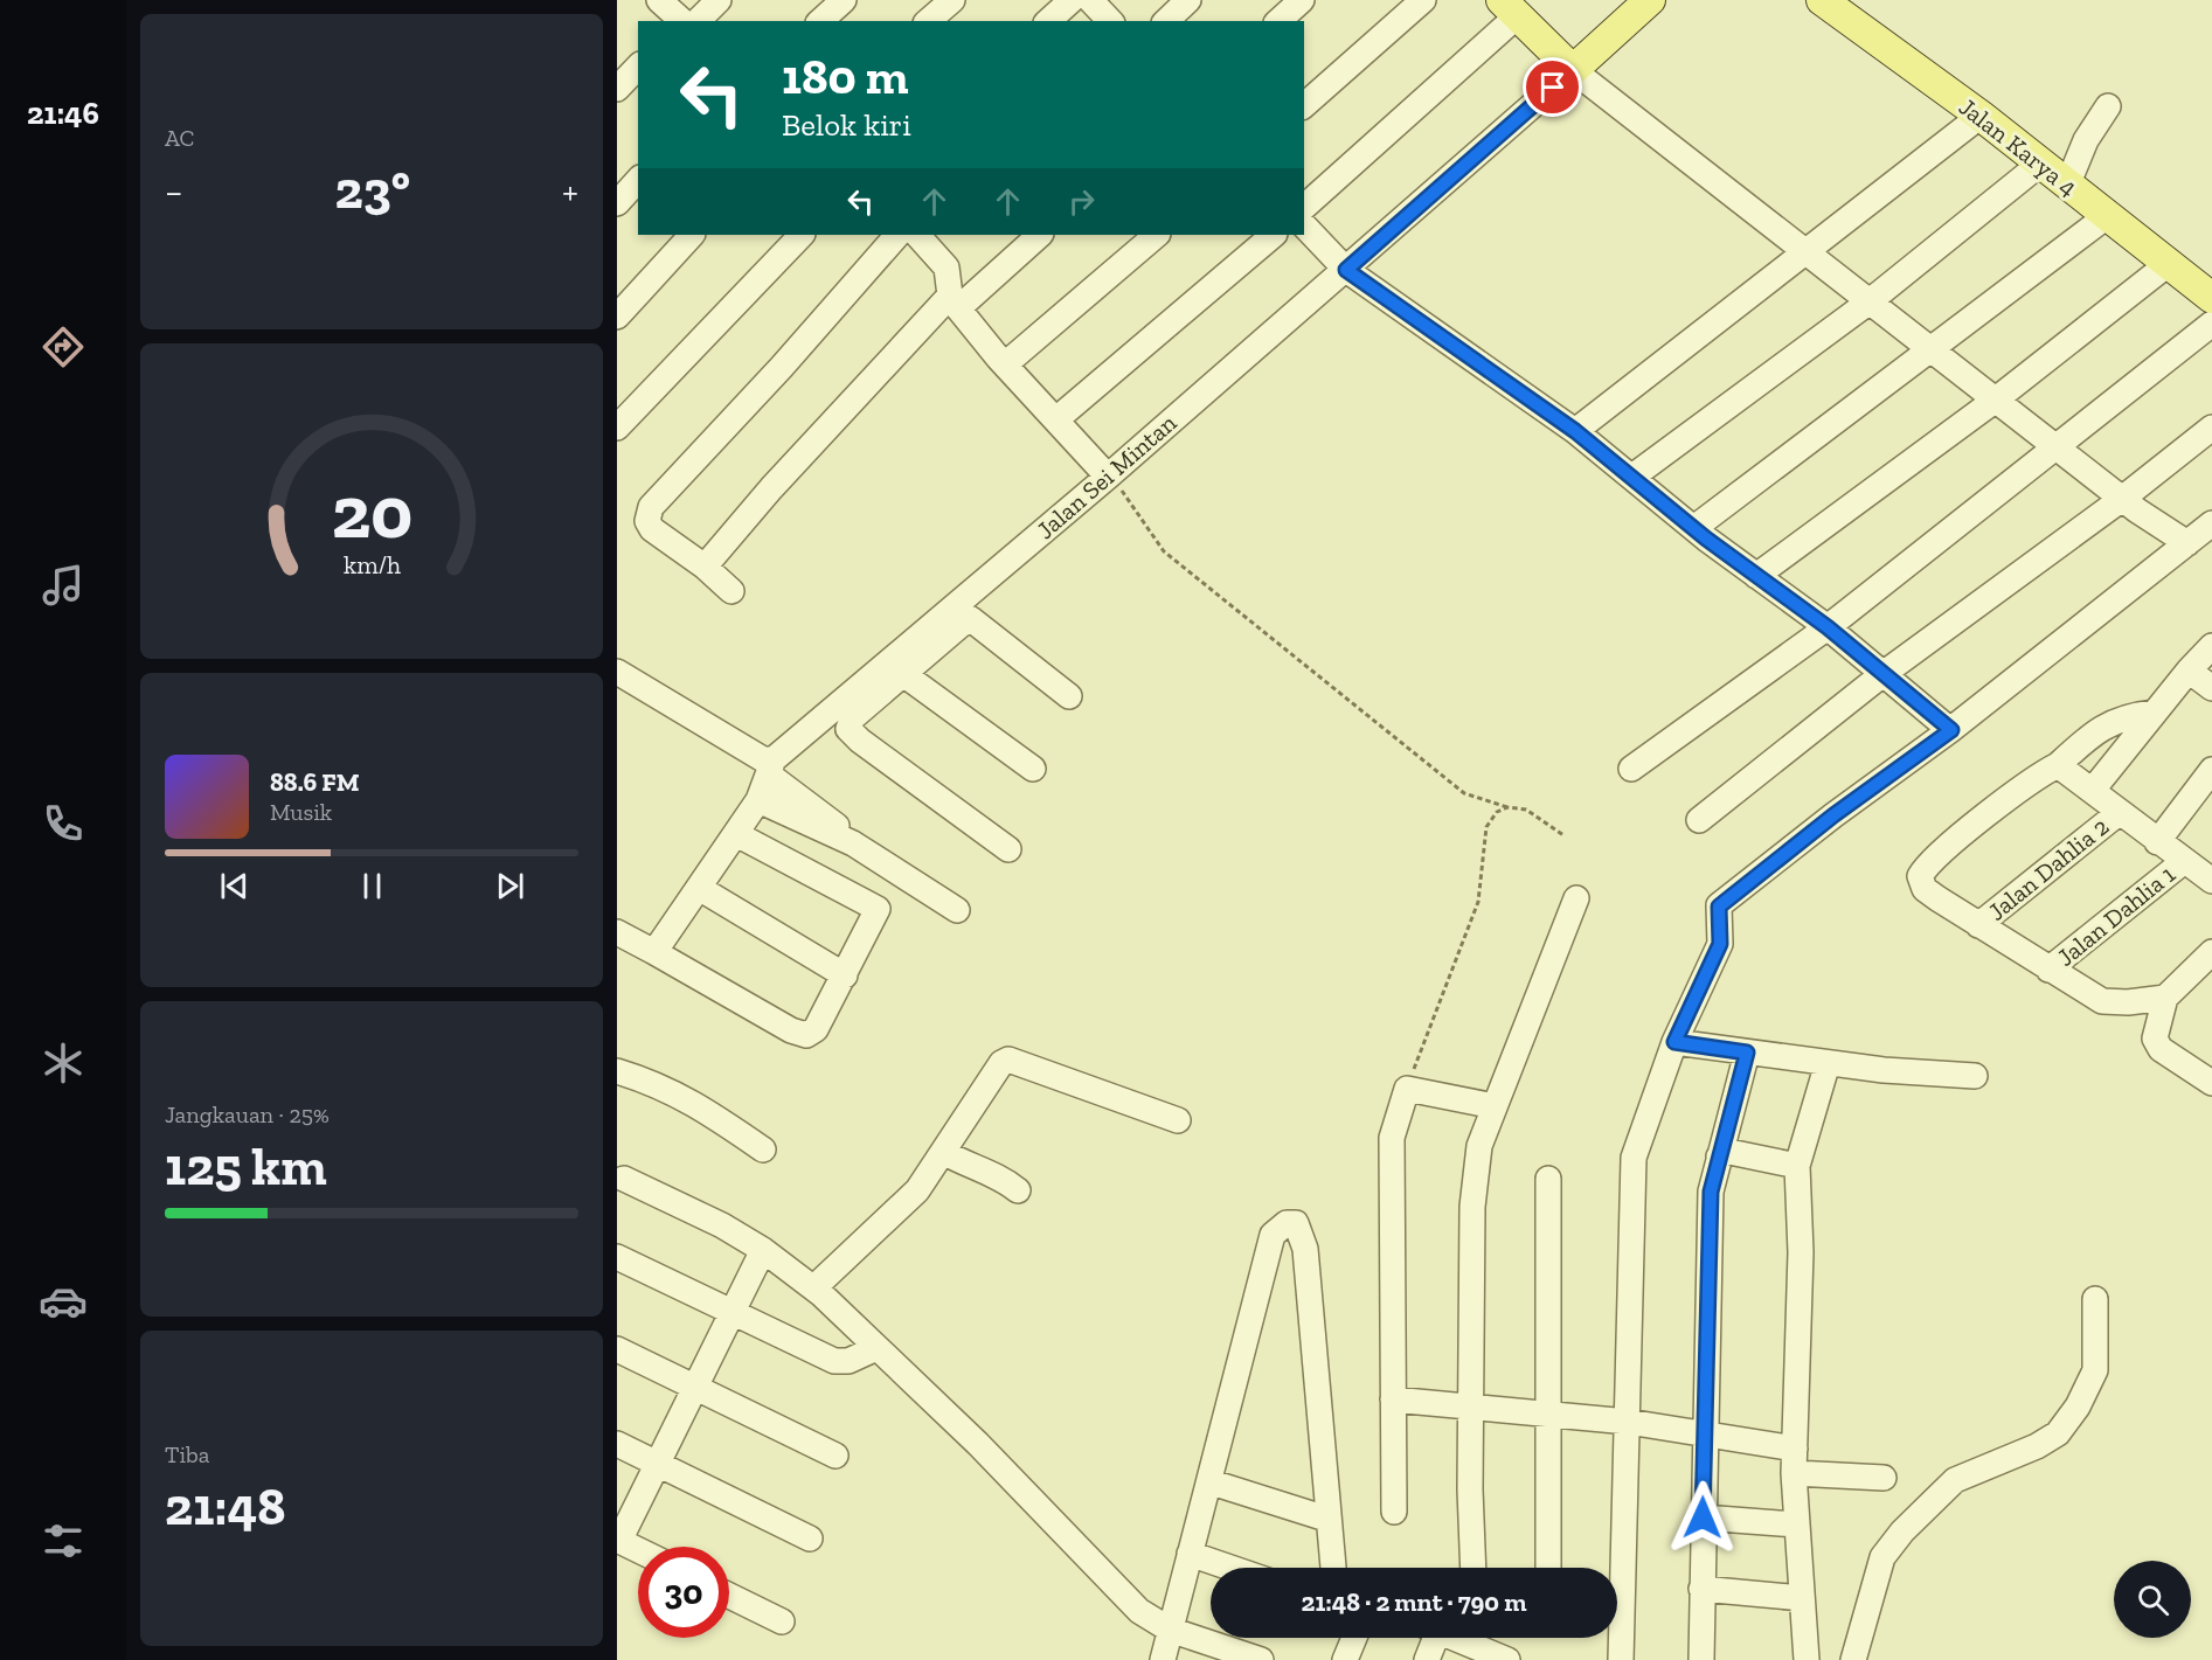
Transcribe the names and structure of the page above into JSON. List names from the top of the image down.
{
  "streets": {
    "main road": ["Jalan Karya 4"],
    "street": ["Jalan Sei Mintan", "Jalan Dahlia 2", "Jalan Dahlia 1"]
  },
  "page": {
    "tabs": "21:46",
    "tile": [
      "AC",
      ["Jangkauan · 25%", "125 km"],
      ["Tiba", "21:48"]
    ],
    "turn": ["180 m", "Belok kiri"],
    "heat": ["−", "23°", "+"],
    "song": ["88.6 FM", "Musik"],
    "limit": "30",
    "trip": "21:48 · 2 mnt · 790 m",
    "gauge": ["20", "km/h"]
  }
}
